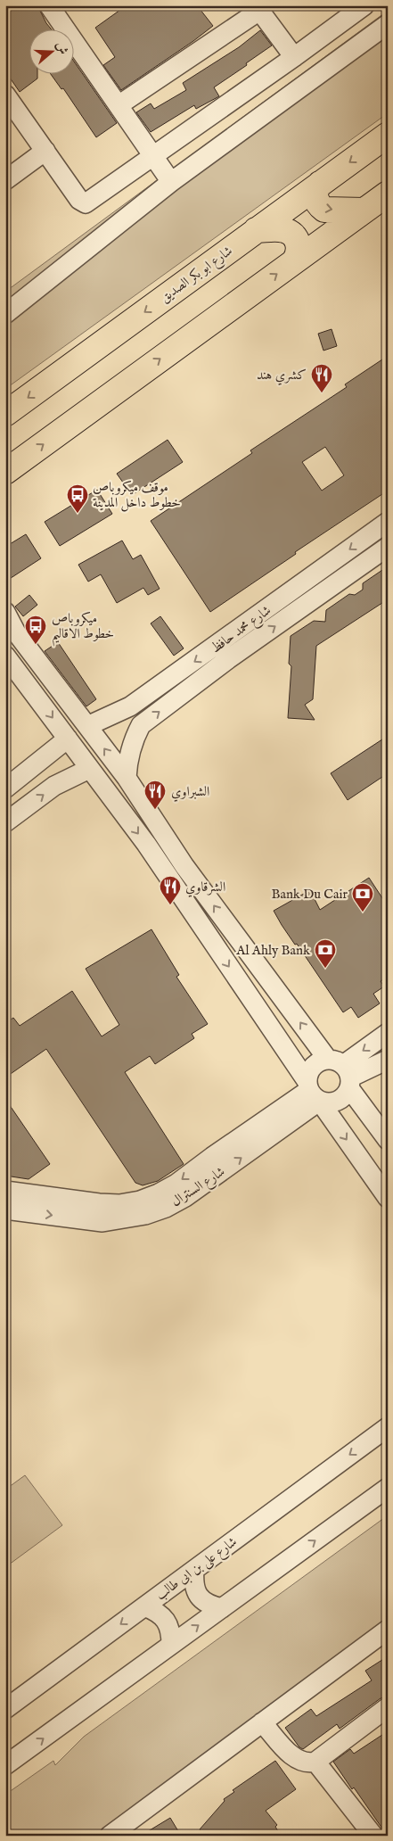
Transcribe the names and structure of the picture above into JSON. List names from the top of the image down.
{
  "streets": {
    "main road": ["شارع ابو بكر الصديق"],
    "street": ["شارع محمد حافظ", "شارع السنترال", "شارع على بن ابى طالب"]
  },
  "places": {
    "restaurant": ["كشري هند", "الشبراوي", "الشرقاوي"],
    "bus stop": ["موقف ميكروباص خطوط داخل المدينة", "ميكروباص خطوط الاقاليم"],
    "bank": ["Bank Du Cair", "Al Ahly Bank"]
  },
  "north": "right"
}
